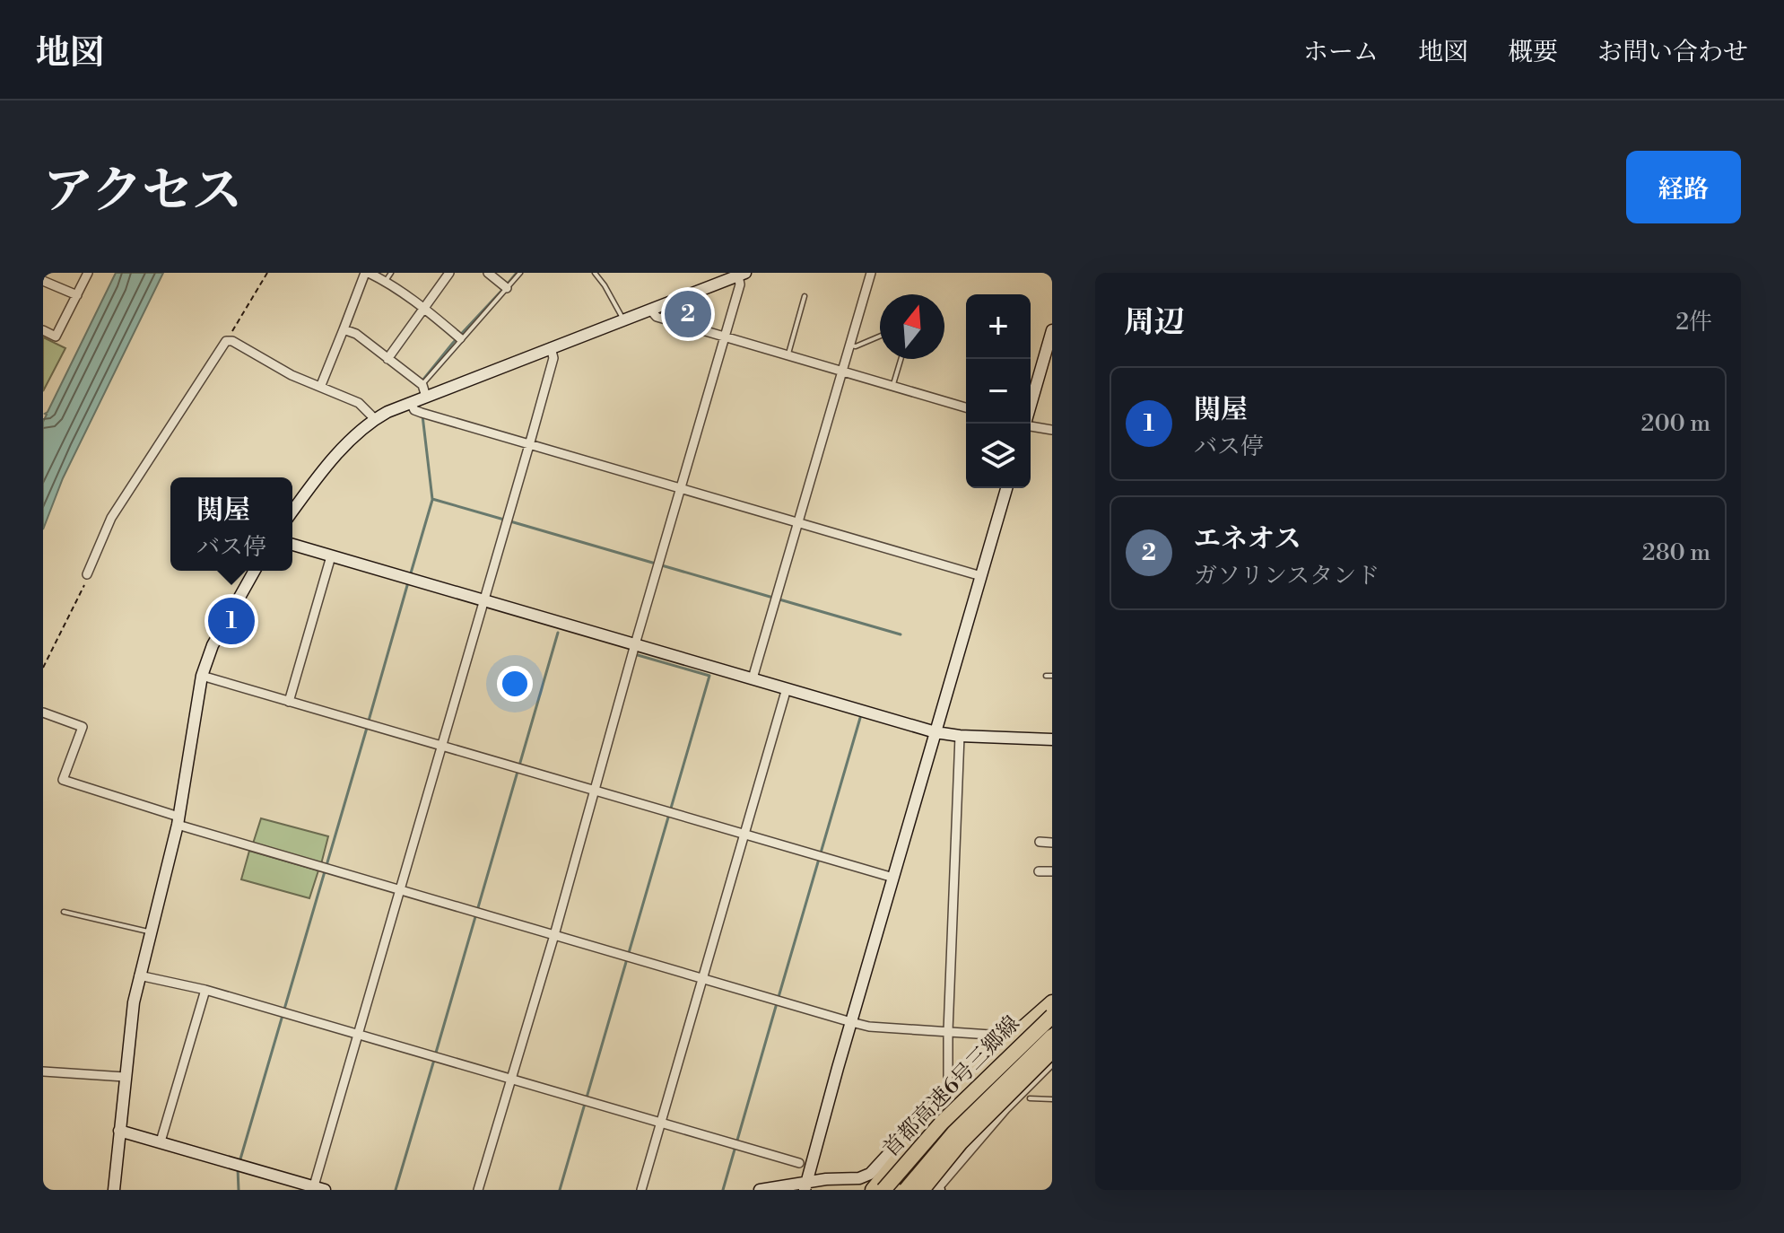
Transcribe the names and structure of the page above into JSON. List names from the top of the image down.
{
  "streets": {
    "highway": ["首都高速6号三郷線"]
  },
  "north": "top",
  "page": {
    "header": "地図",
    "nav": [
      "ホーム",
      "地図",
      "概要",
      "お問い合わせ"
    ],
    "title": "アクセス",
    "buttons": "経路",
    "heading": ["周辺", "2件"],
    "pins": ["2", "1"],
    "map_buttons": ["+", "−"],
    "list": [
      {
        "mark": "1",
        "name": "関屋",
        "note": "バス停",
        "value": "200 m"
      },
      {
        "mark": "2",
        "name": "エネオス",
        "note": "ガソリンスタンド",
        "value": "280 m"
      }
    ],
    "popup": ["関屋", "バス停"]
  }
}
